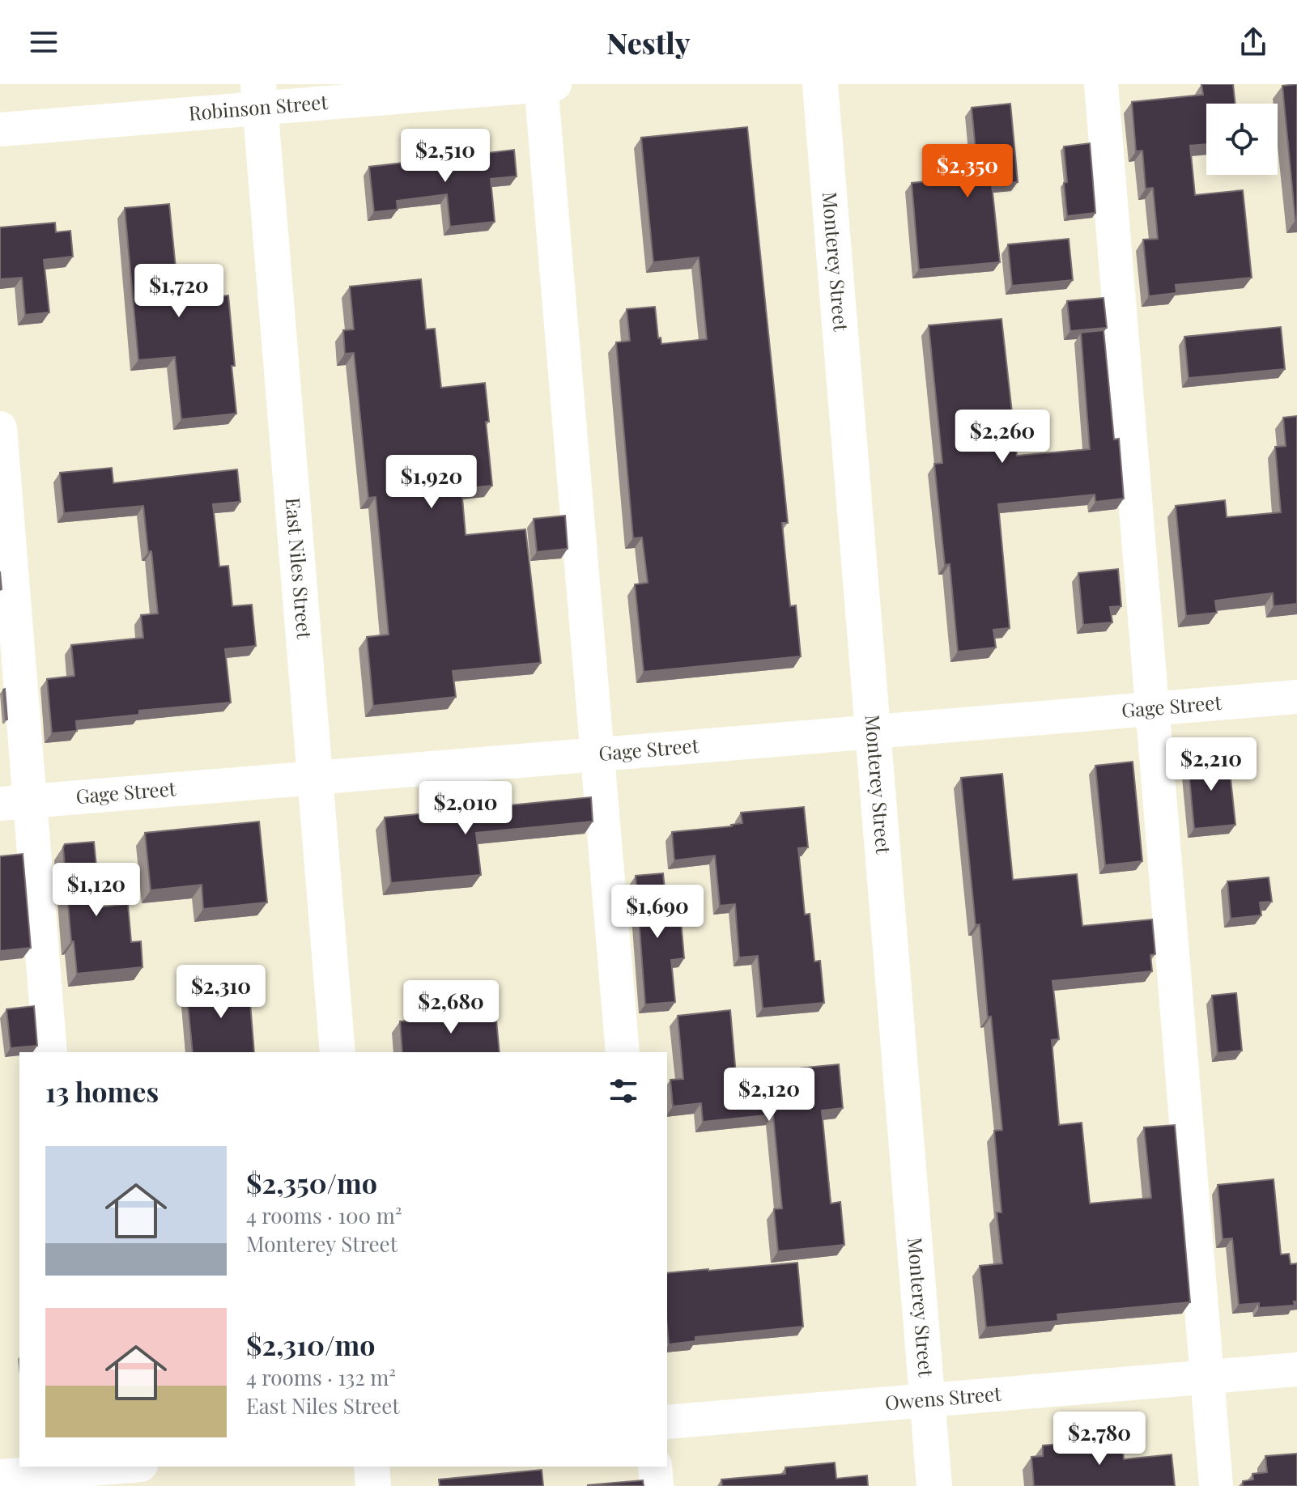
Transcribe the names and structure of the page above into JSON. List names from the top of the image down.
{
  "streets": {
    "main road": ["Monterey Street", "East Niles Street"],
    "street": ["Robinson Street", "Gage Street", "Owens Street"]
  },
  "crossings": [
    ["Robinson Street", "East Niles Street"],
    ["Monterey Street", "Gage Street"],
    ["Monterey Street", "Owens Street"],
    ["East Niles Street", "Gage Street"]
  ],
  "page": {
    "header": "Nestly",
    "price": [
      "$2,510",
      "$2,350",
      "$1,720",
      "$2,260",
      "$1,920",
      "$2,210",
      "$2,010",
      "$1,120",
      "$1,690",
      "$2,310",
      "$2,680",
      "$2,120",
      "$2,780"
    ],
    "heading": "13 homes",
    "list": [
      {
        "name": "$2,350/mo",
        "note": "4 rooms · 100 m² · Monterey Street"
      },
      {
        "name": "$2,310/mo",
        "note": "4 rooms · 132 m² · East Niles Street"
      }
    ]
  }
}
